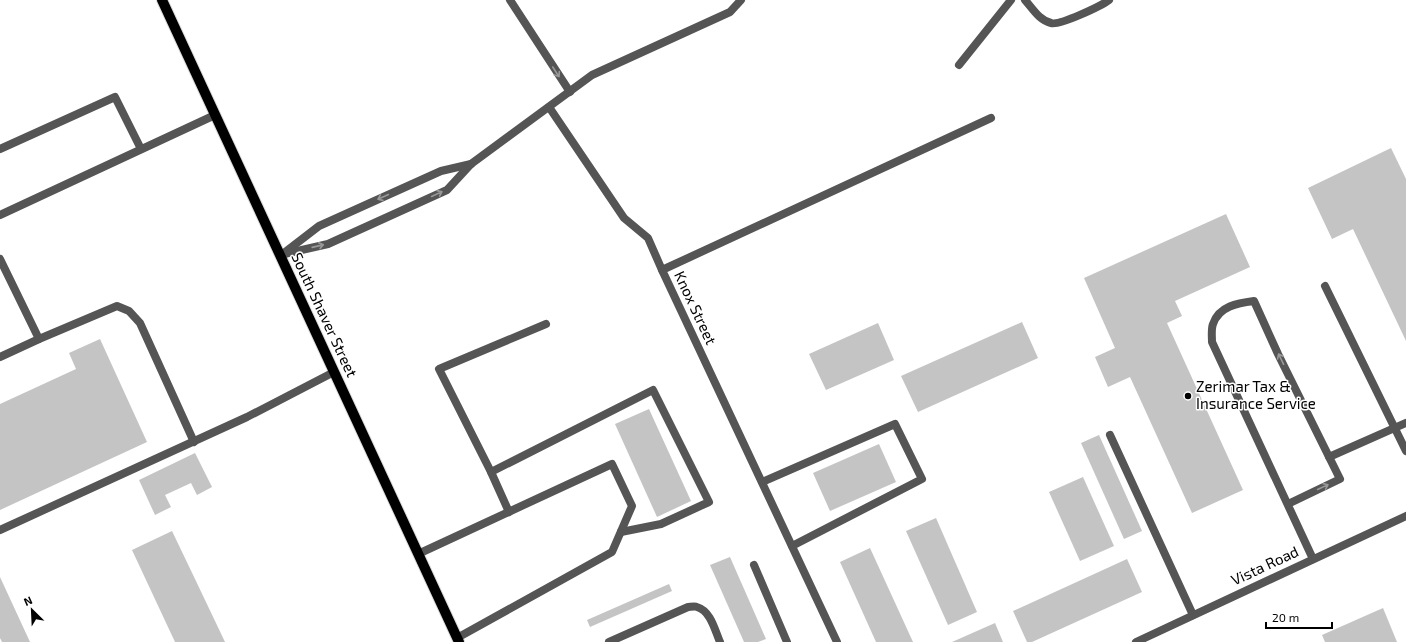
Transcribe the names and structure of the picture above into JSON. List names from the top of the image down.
{
  "streets": {
    "main road": ["South Shaver Street"],
    "street": ["Knox Street", "Vista Road"]
  },
  "places": ["Zerimar Tax & Insurance Service"],
  "scale_bar": "20 m",
  "north": "top left"
}
